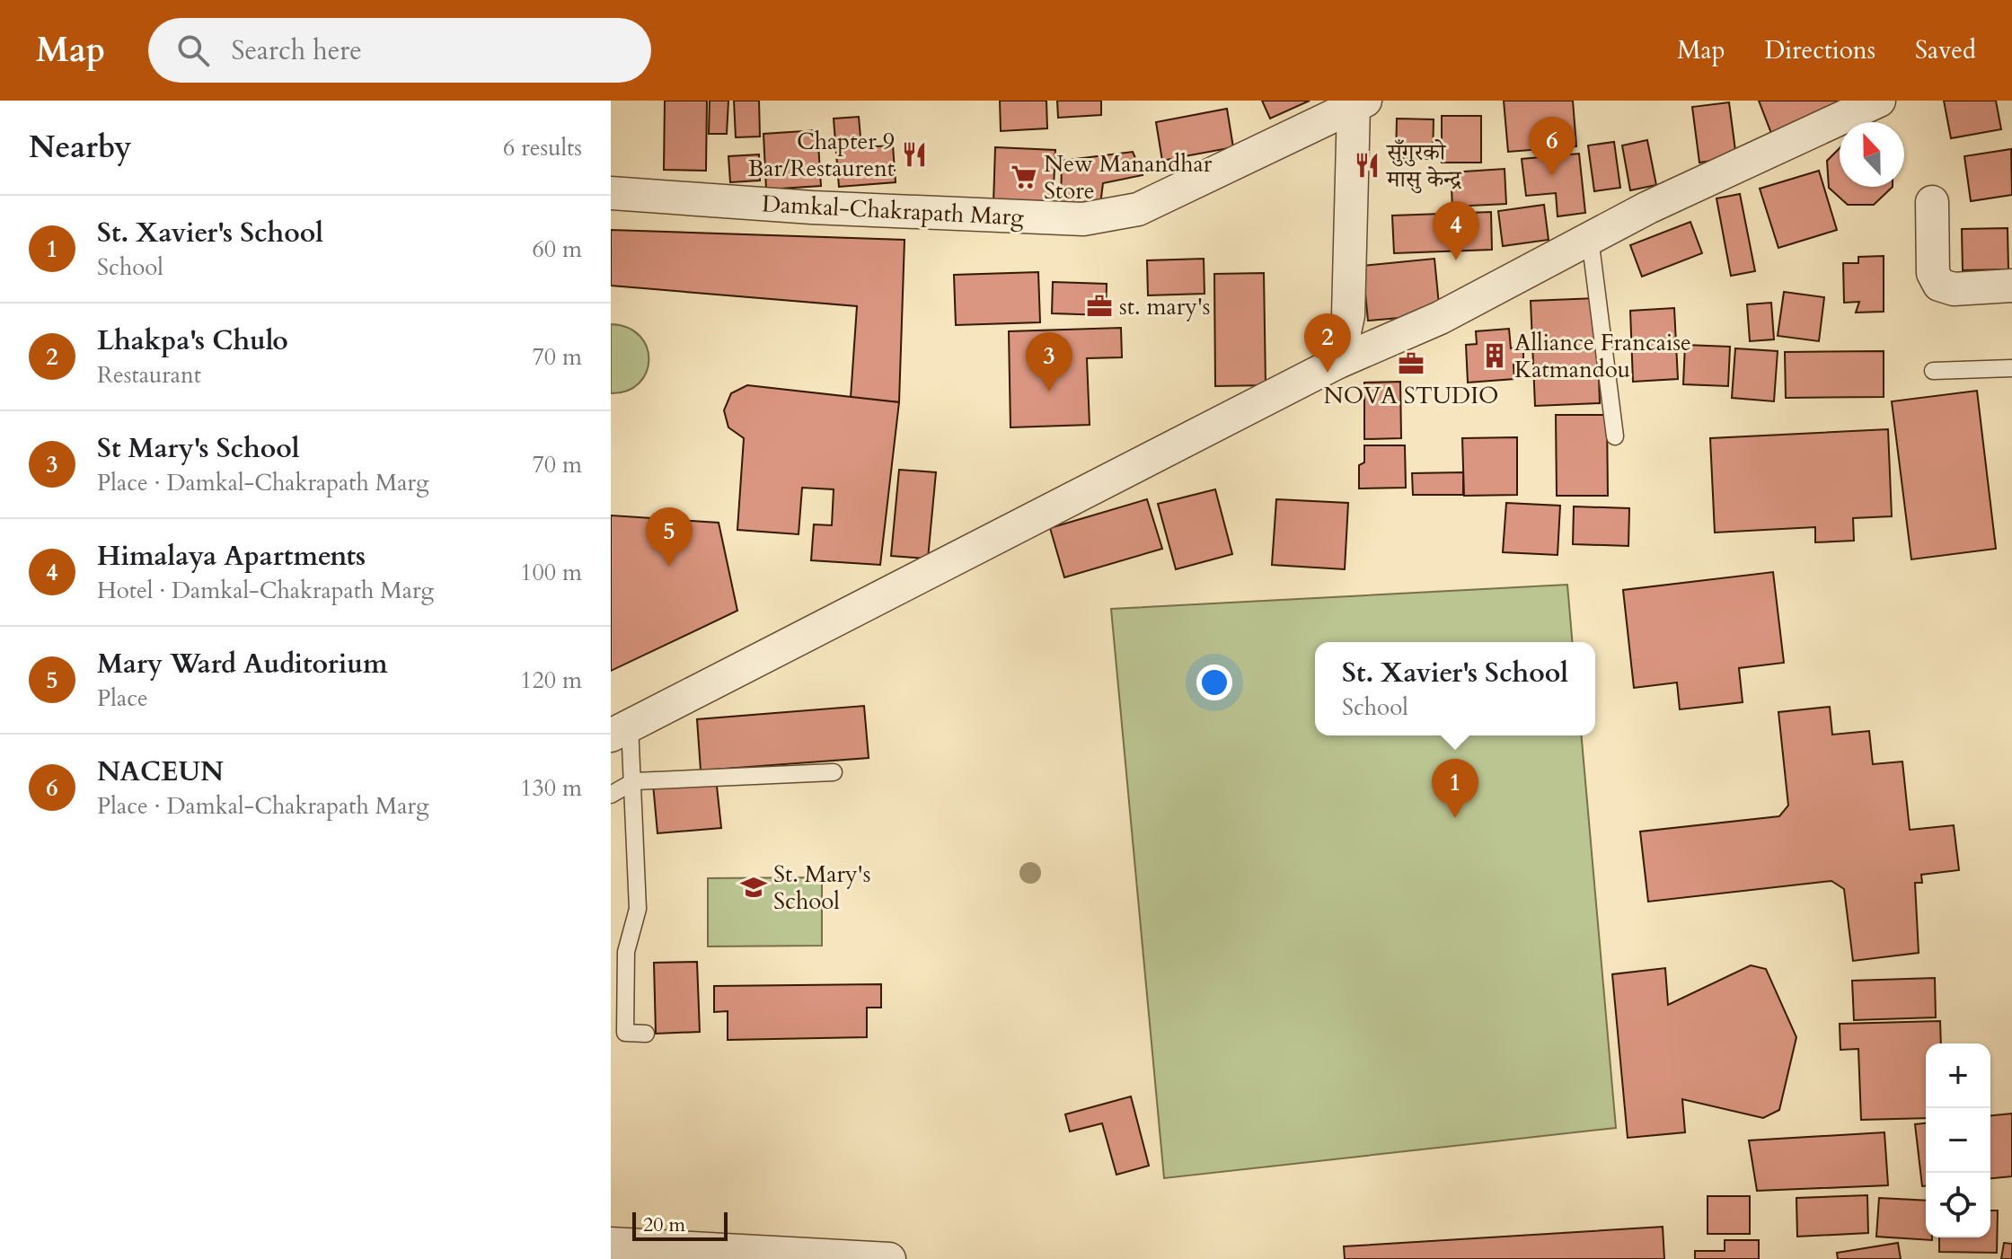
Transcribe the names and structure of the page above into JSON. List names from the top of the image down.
{
  "streets": {
    "street": ["Damkal-Chakrapath Marg"]
  },
  "places": {
    "restaurant": ["Chapter 9 Bar/Restaurent", "सुँगुरको मासु केन्द्र"],
    "supermarket": ["New Manandhar Store"],
    "office": ["st. mary's", "NOVA STUDIO"],
    "building": ["Alliance Francaise Katmandou"],
    "school or university": ["St. Mary's School"]
  },
  "scale_bar": "20 m",
  "north": "top",
  "page": {
    "header": "Map",
    "search": "Search here",
    "nav": ["Map", "Directions", "Saved"],
    "heading": ["Nearby", "6 results"],
    "pins": [
      "6",
      "4",
      "2",
      "3",
      "5",
      "1"
    ],
    "list": [
      {
        "mark": "1",
        "name": "St. Xavier's School",
        "note": "School",
        "value": "60 m"
      },
      {
        "mark": "2",
        "name": "Lhakpa's Chulo",
        "note": "Restaurant",
        "value": "70 m"
      },
      {
        "mark": "3",
        "name": "St Mary's School",
        "note": "Place · Damkal-Chakrapath Marg",
        "value": "70 m"
      },
      {
        "mark": "4",
        "name": "Himalaya Apartments",
        "note": "Hotel · Damkal-Chakrapath Marg",
        "value": "100 m"
      },
      {
        "mark": "5",
        "name": "Mary Ward Auditorium",
        "note": "Place",
        "value": "120 m"
      },
      {
        "mark": "6",
        "name": "NACEUN",
        "note": "Place · Damkal-Chakrapath Marg",
        "value": "130 m"
      }
    ],
    "popup": ["St. Xavier's School", "School"],
    "map_buttons": ["+", "−"],
    "scale": "20 m"
  }
}
